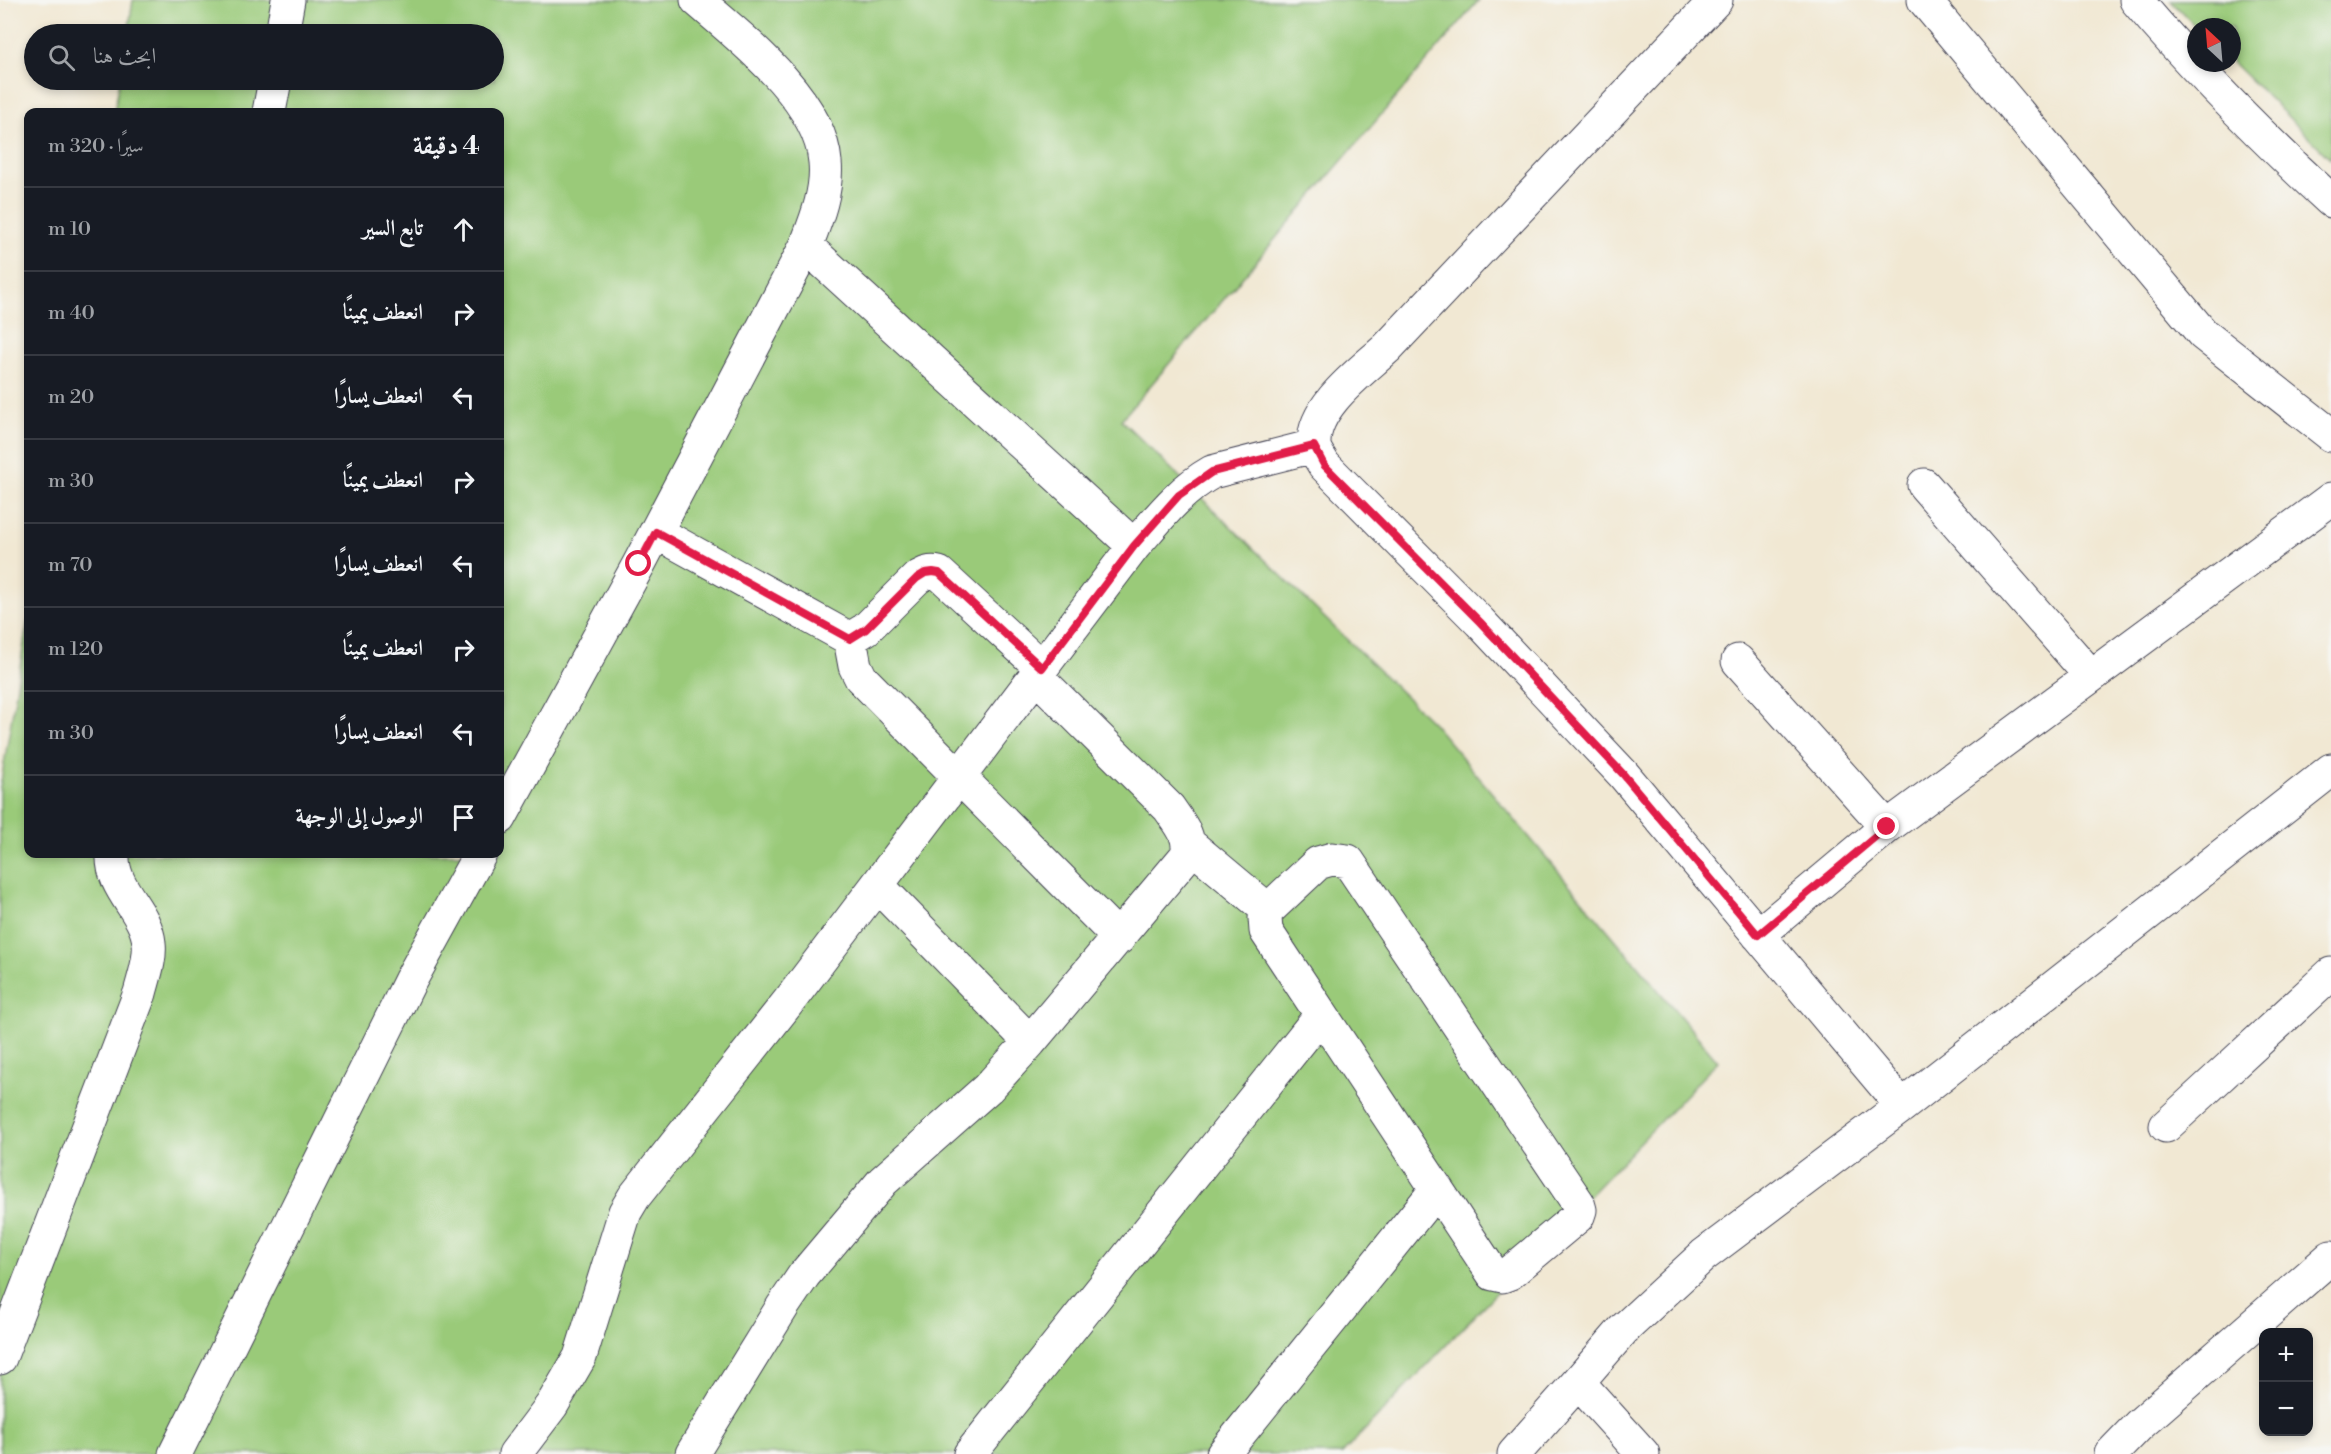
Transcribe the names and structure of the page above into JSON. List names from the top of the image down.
{
  "north": "top left",
  "page": {
    "search": "ابحث هنا",
    "heading": ["4 دقيقة", "سيرًا · 320 m"],
    "list": [
      ["تابع السير", "10 m"],
      ["انعطف يمينًا", "40 m"],
      ["انعطف يسارًا", "20 m"],
      ["انعطف يمينًا", "30 m"],
      ["انعطف يسارًا", "70 m"],
      ["انعطف يمينًا", "120 m"],
      ["انعطف يسارًا", "30 m"],
      "الوصول إلى الوجهة"
    ],
    "map_buttons": ["+", "−"]
  }
}
